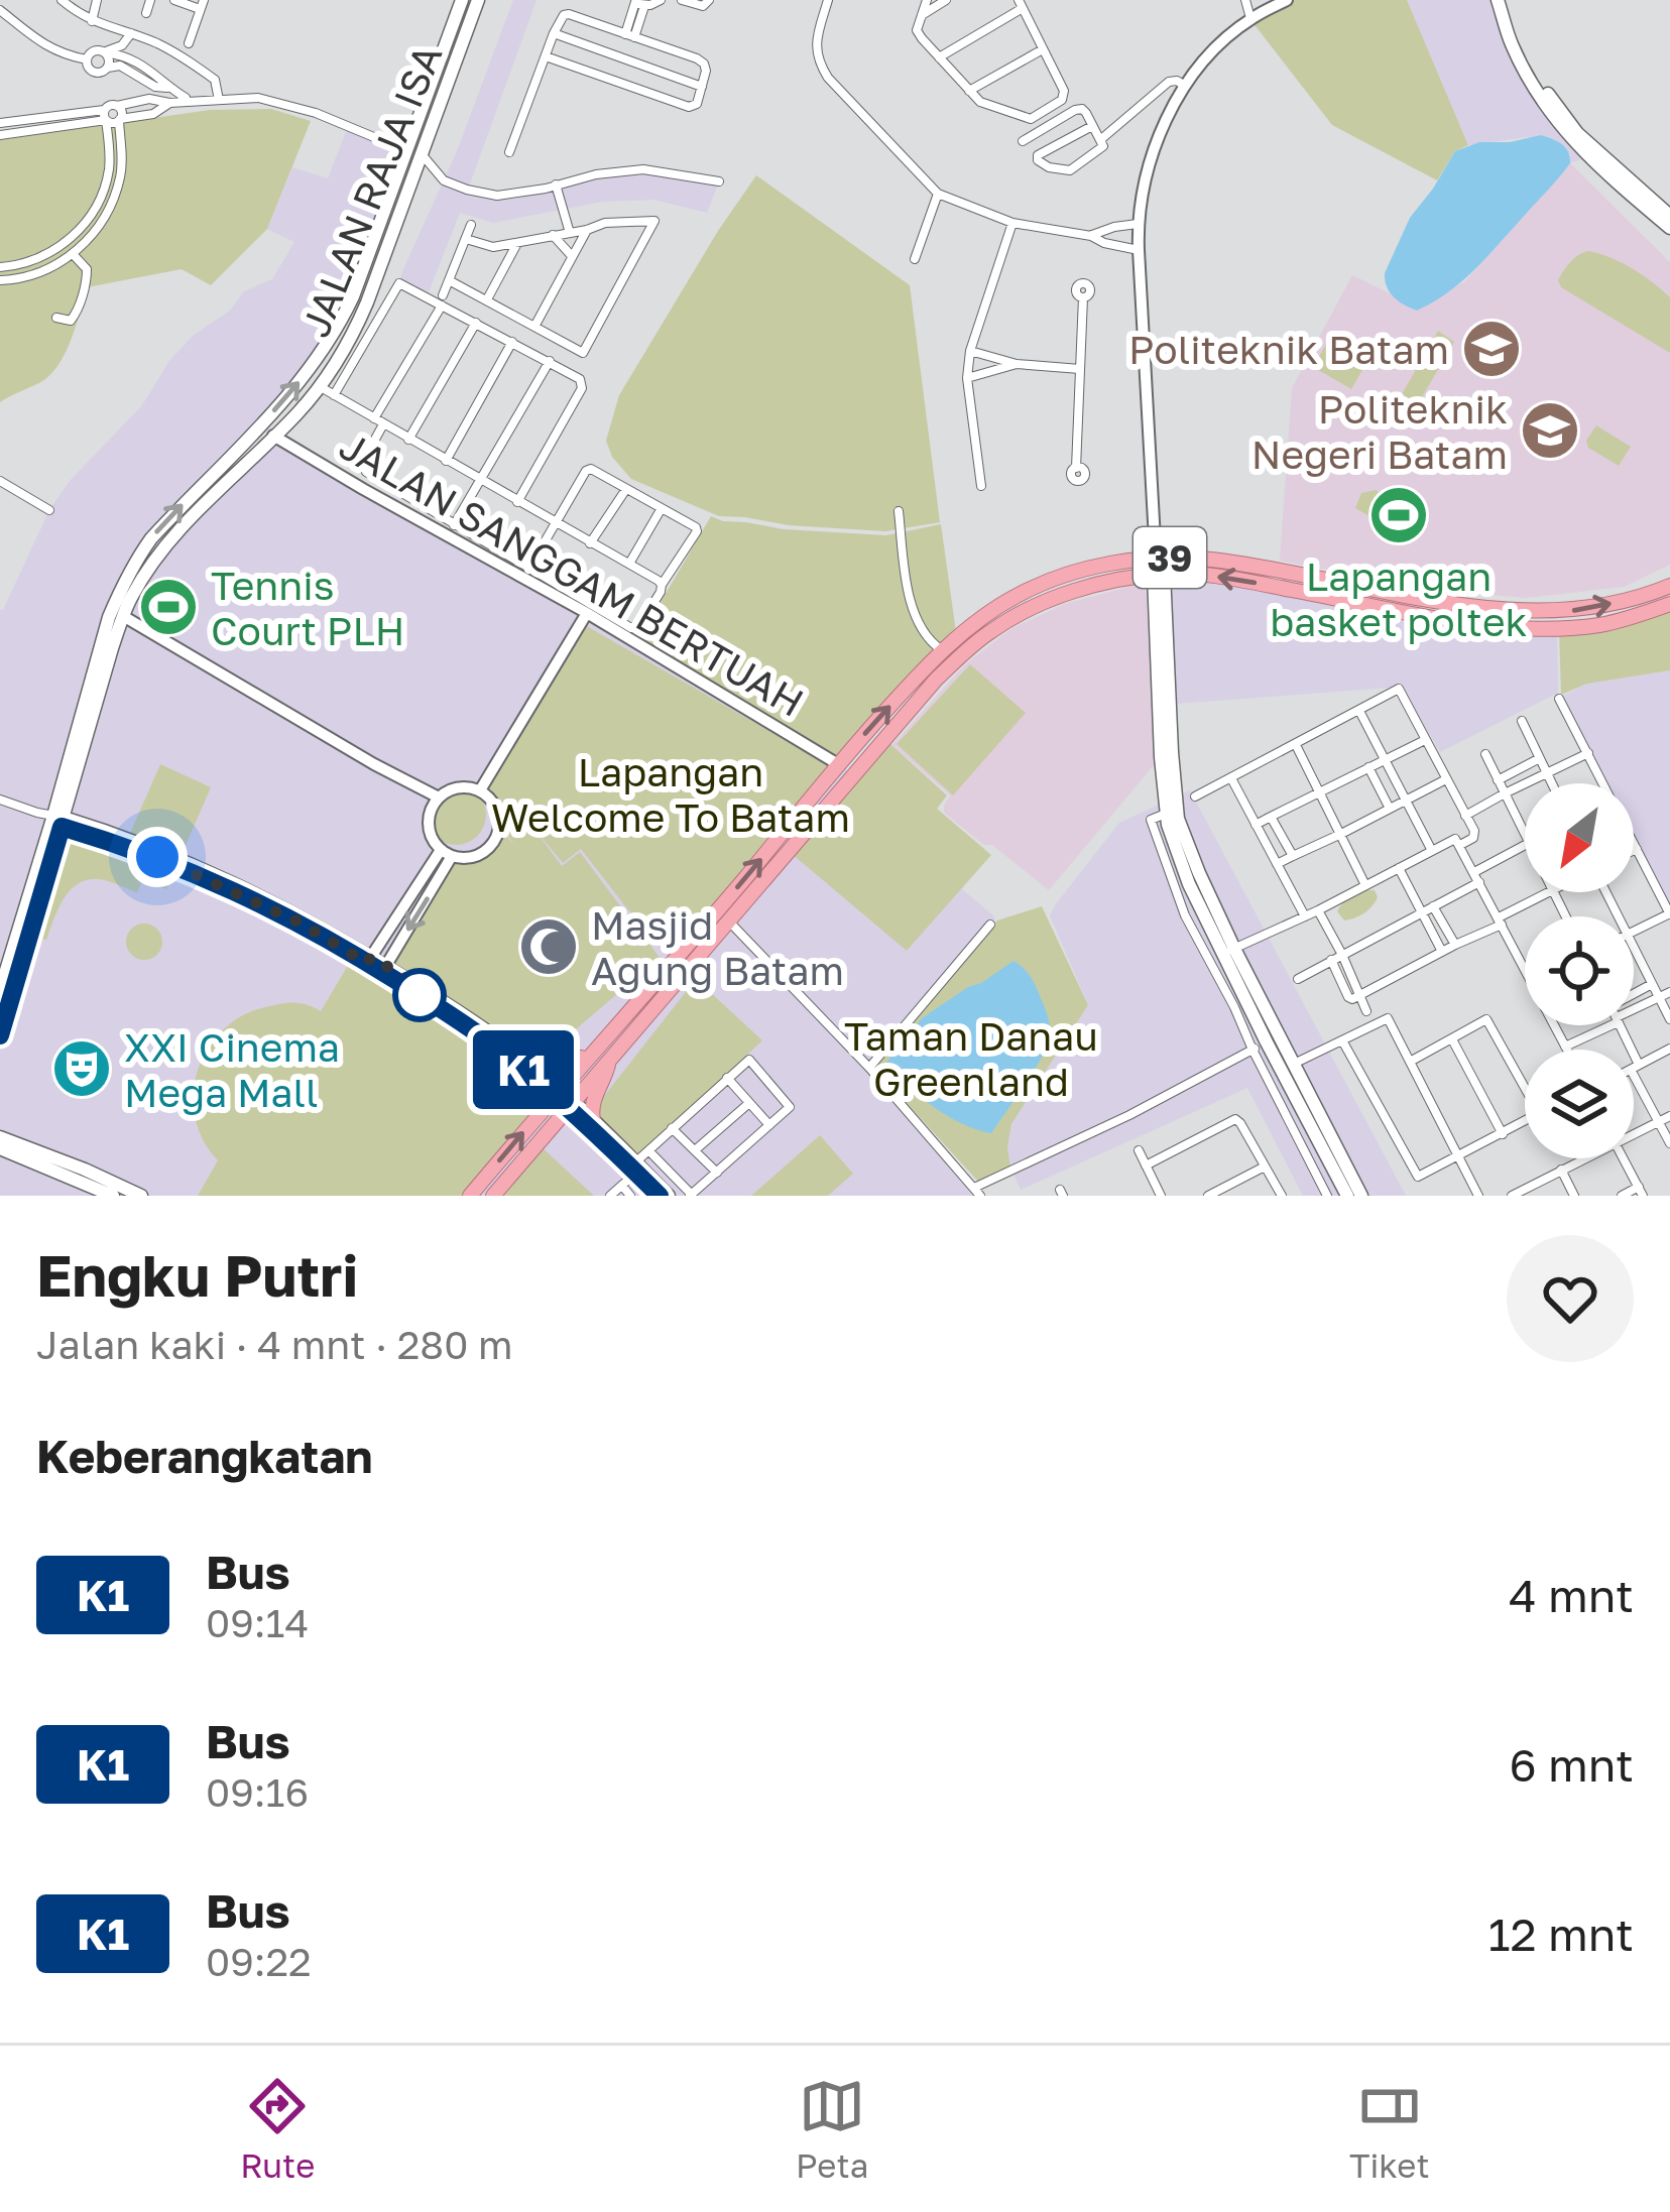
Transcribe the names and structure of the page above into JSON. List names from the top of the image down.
{
  "streets": {
    "highway": ["39"],
    "main road": ["JALAN RAJA ISA"],
    "street": ["JALAN SANGGAM BERTUAH"]
  },
  "crossings": [
    ["JALAN RAJA ISA", "JALAN SANGGAM BERTUAH"],
    ["39", "JALAN SANGGAM BERTUAH"]
  ],
  "parks": ["Lapangan Welcome To Batam", "Taman Danau Greenland"],
  "places": {
    "school or university": ["Politeknik Batam", "Politeknik Negeri Batam"],
    "sports": ["Lapangan basket poltek", "Tennis Court PLH"],
    "mosque": ["Masjid Agung Batam"],
    "theatre": ["XXI Cinema Mega Mall"]
  },
  "lines": ["bus line K1"],
  "north": "bottom left",
  "page": {
    "on_map": "K1",
    "heading": [
      ["Engku Putri", "Jalan kaki · 4 mnt · 280 m"],
      "Keberangkatan"
    ],
    "list": [
      {
        "mark": "K1",
        "name": "Bus",
        "note": "09:14",
        "value": "4 mnt"
      },
      {
        "mark": "K1",
        "name": "Bus",
        "note": "09:16",
        "value": "6 mnt"
      },
      {
        "mark": "K1",
        "name": "Bus",
        "note": "09:22",
        "value": "12 mnt"
      }
    ],
    "tabs": ["Rute", "Peta", "Tiket"]
  }
}
